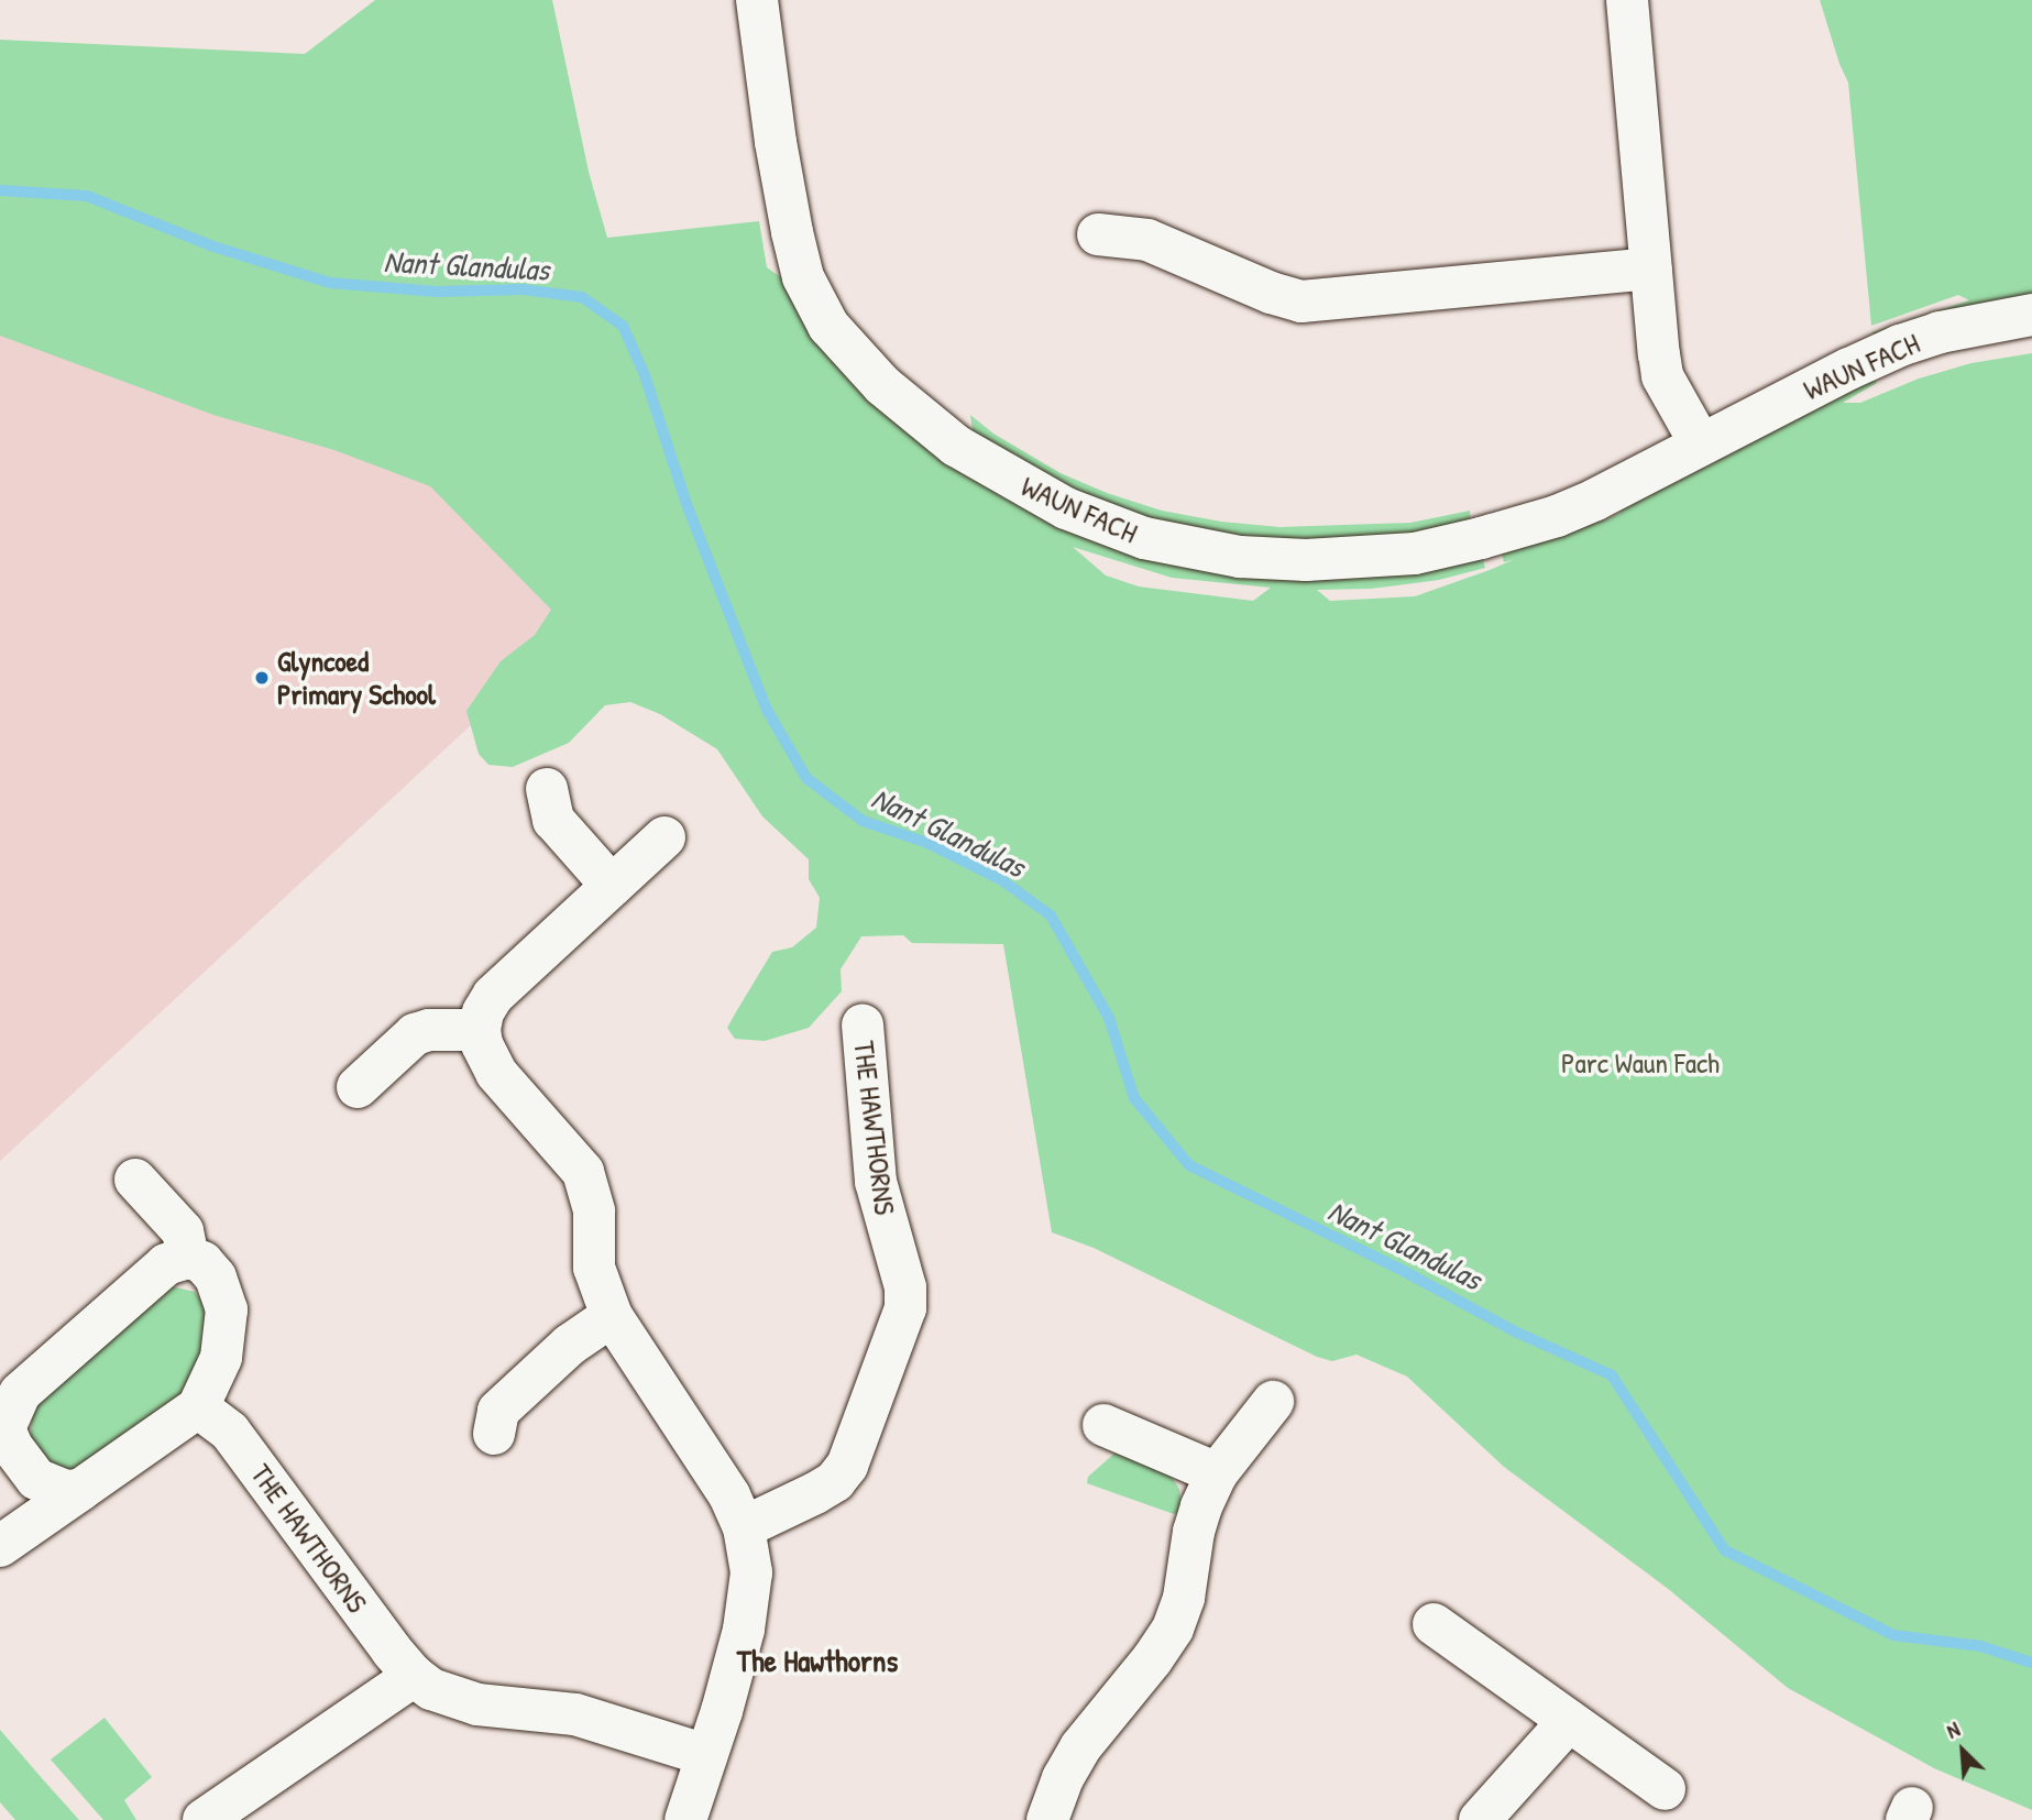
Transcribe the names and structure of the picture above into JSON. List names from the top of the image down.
{
  "streets": {
    "street": ["WAUN FACH", "THE HAWTHORNS"]
  },
  "districts": ["The Hawthorns"],
  "water": ["Nant Glandulas"],
  "parks": ["Parc Waun Fach"],
  "places": ["Glyncoed Primary School"],
  "north": "top left"
}
